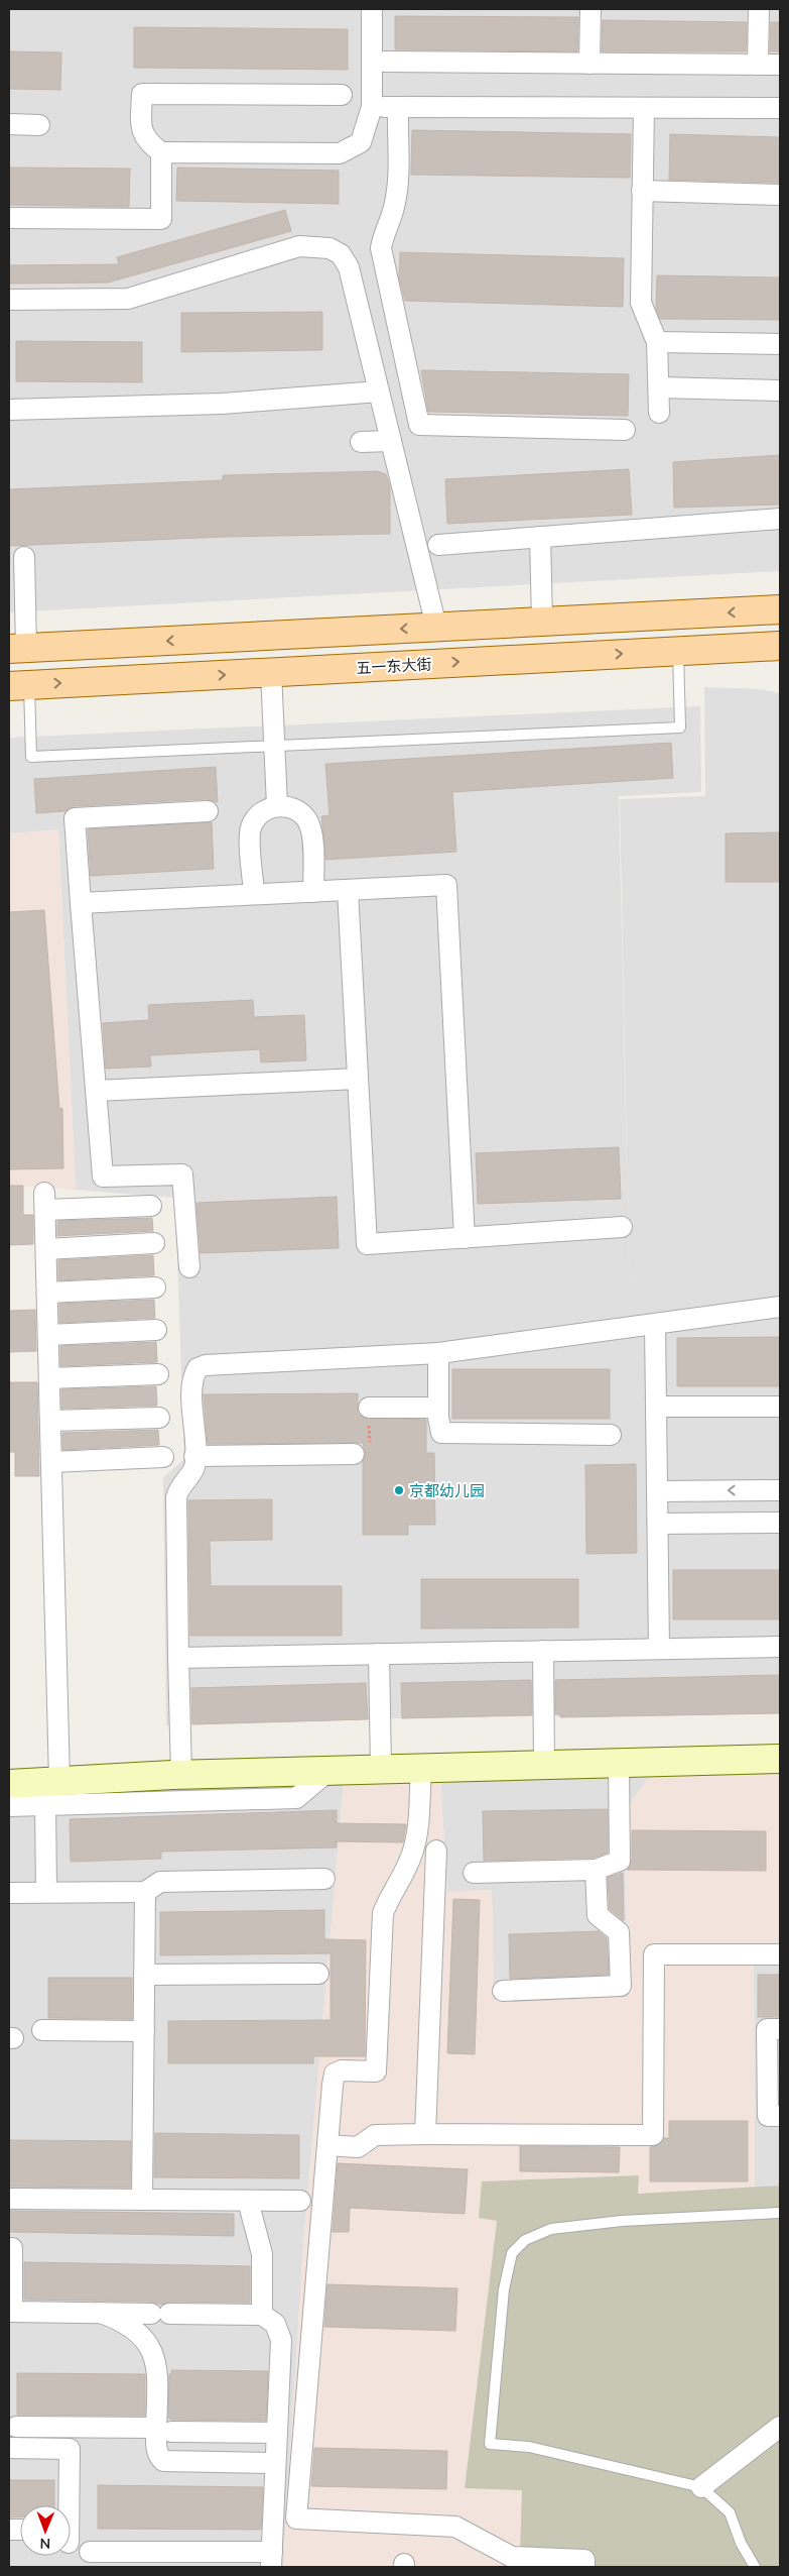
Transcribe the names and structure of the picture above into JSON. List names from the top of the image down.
{
  "streets": {
    "main road": ["五一东大街"]
  },
  "places": ["京都幼儿园"],
  "north": "bottom"
}
